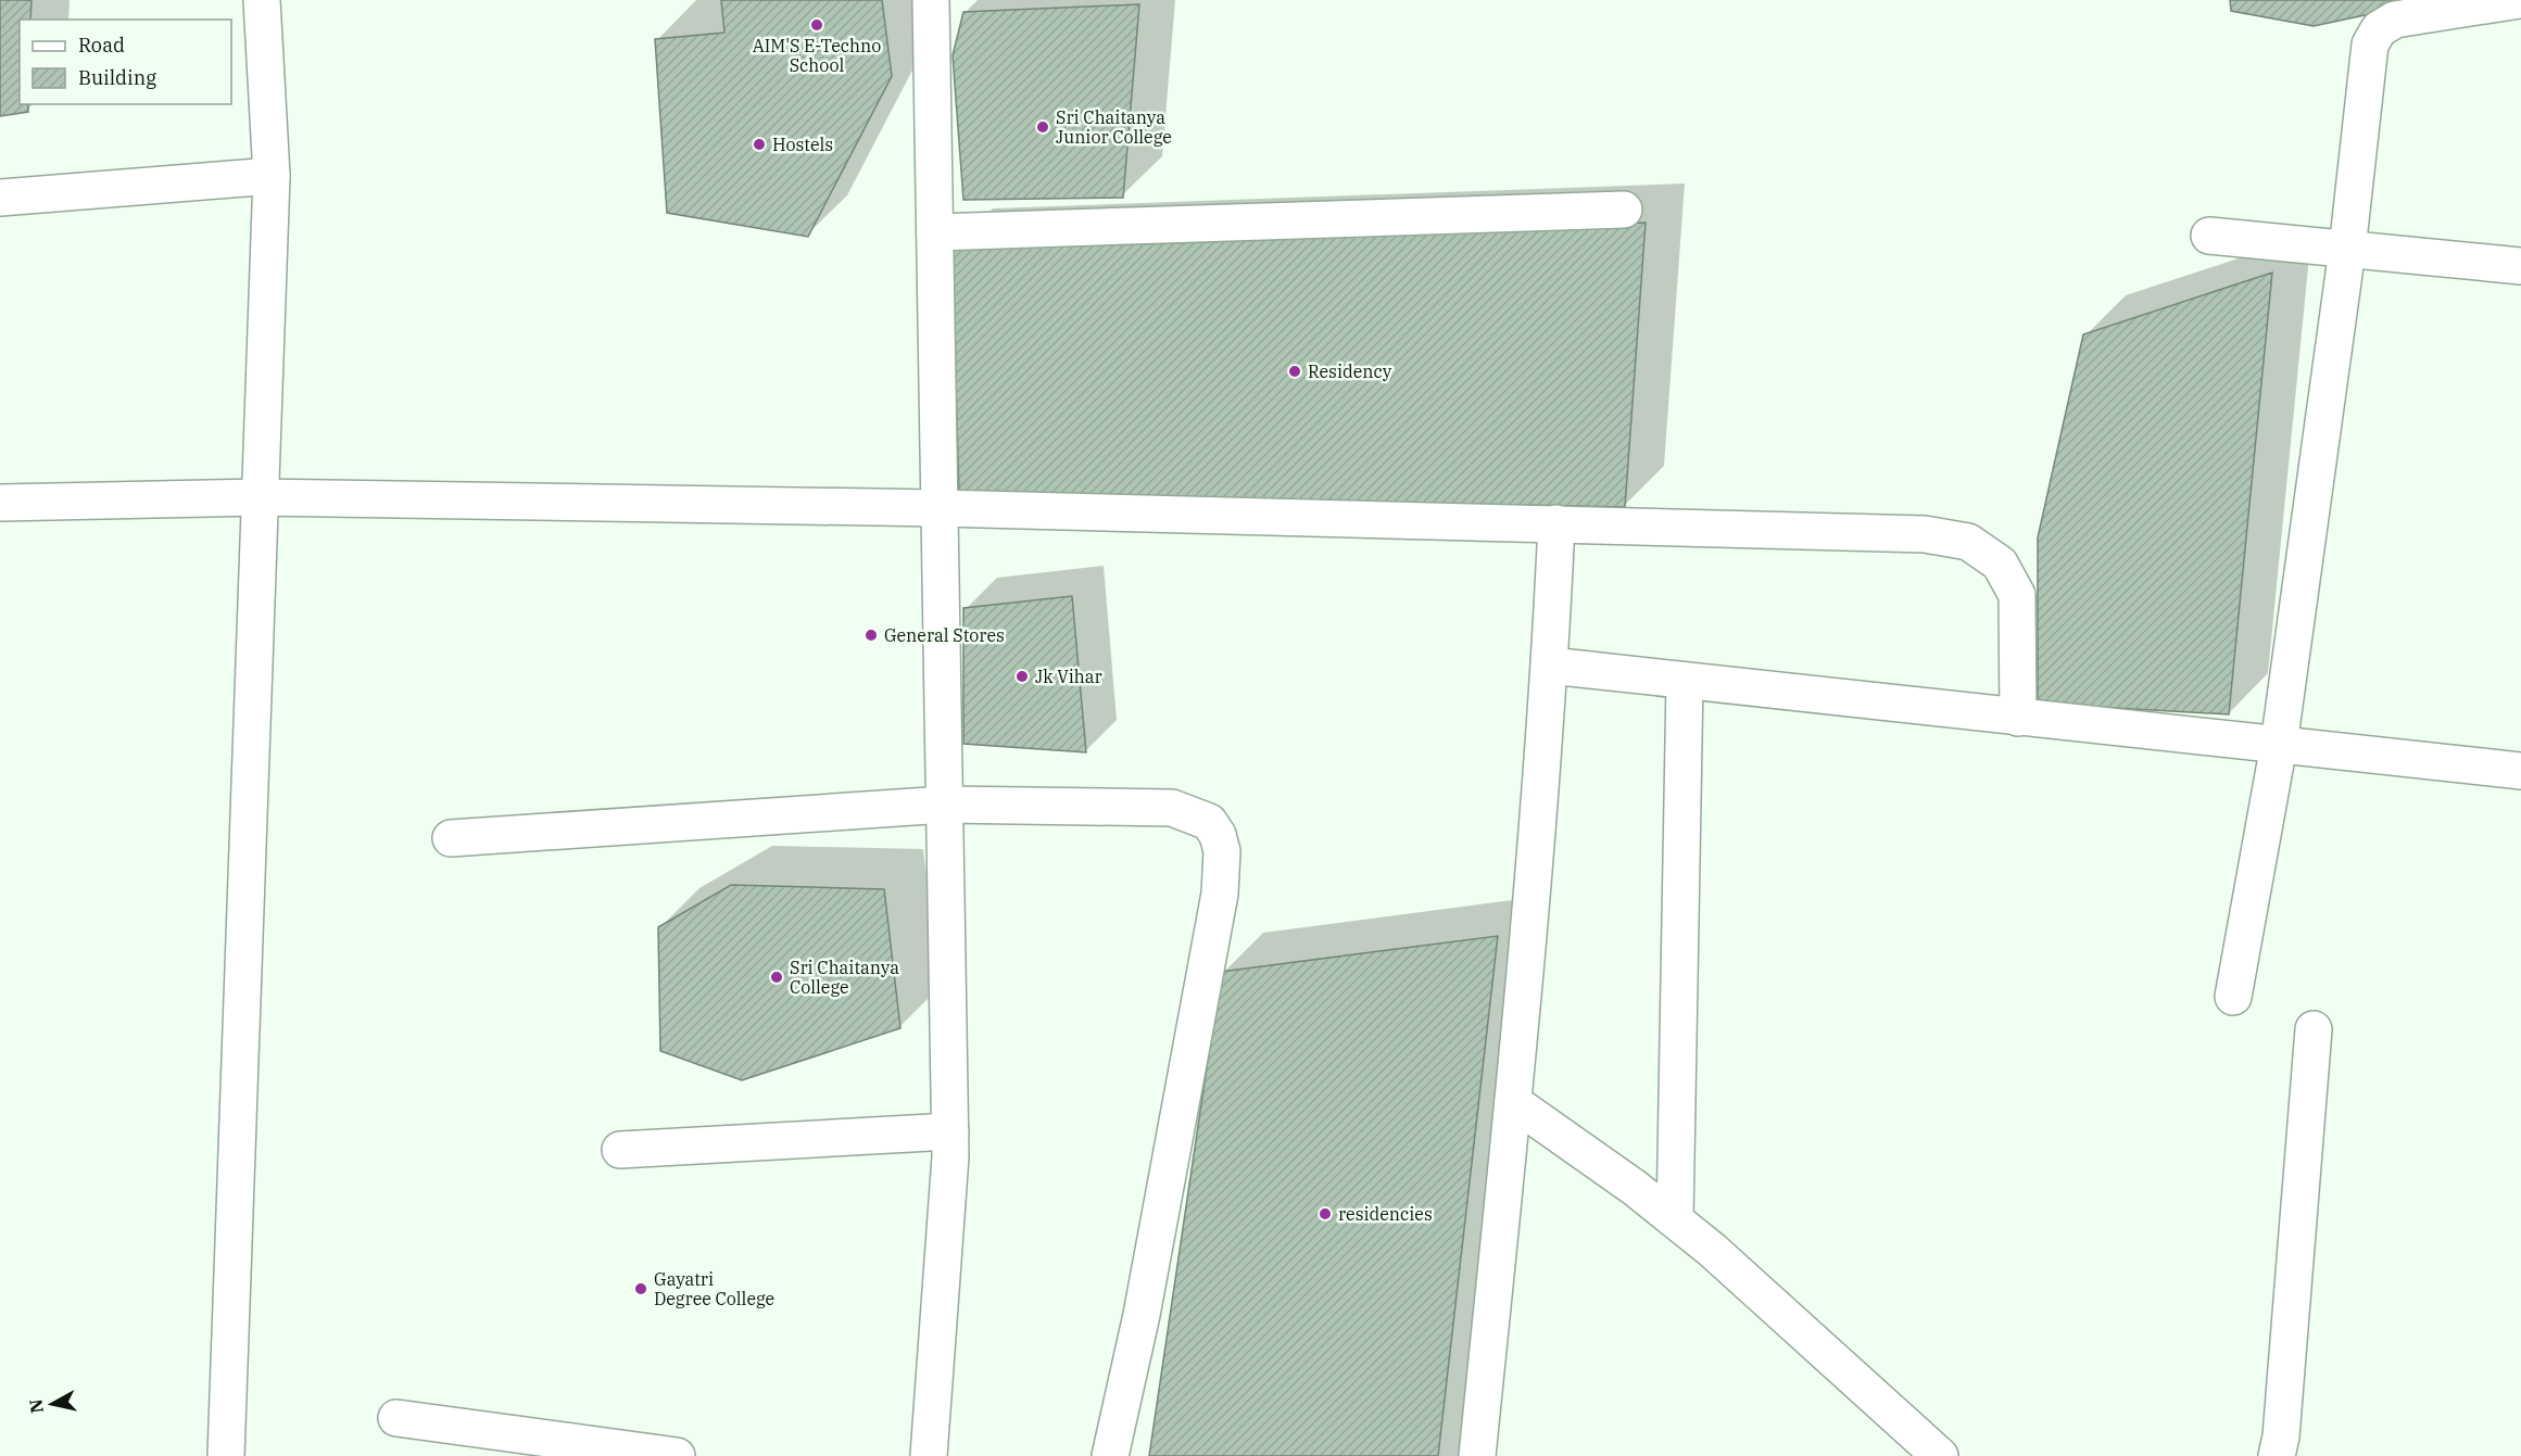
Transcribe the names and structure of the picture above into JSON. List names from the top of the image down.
{
  "places": [
    "AIM'S E-Techno School",
    "Sri Chaitanya Junior College",
    "Hostels",
    "Residency",
    "General Stores",
    "Jk Vihar",
    "Sri Chaitanya College",
    "residencies",
    "Gayatri Degree College"
  ],
  "legend": ["Road", "Building"],
  "north": "left"
}
